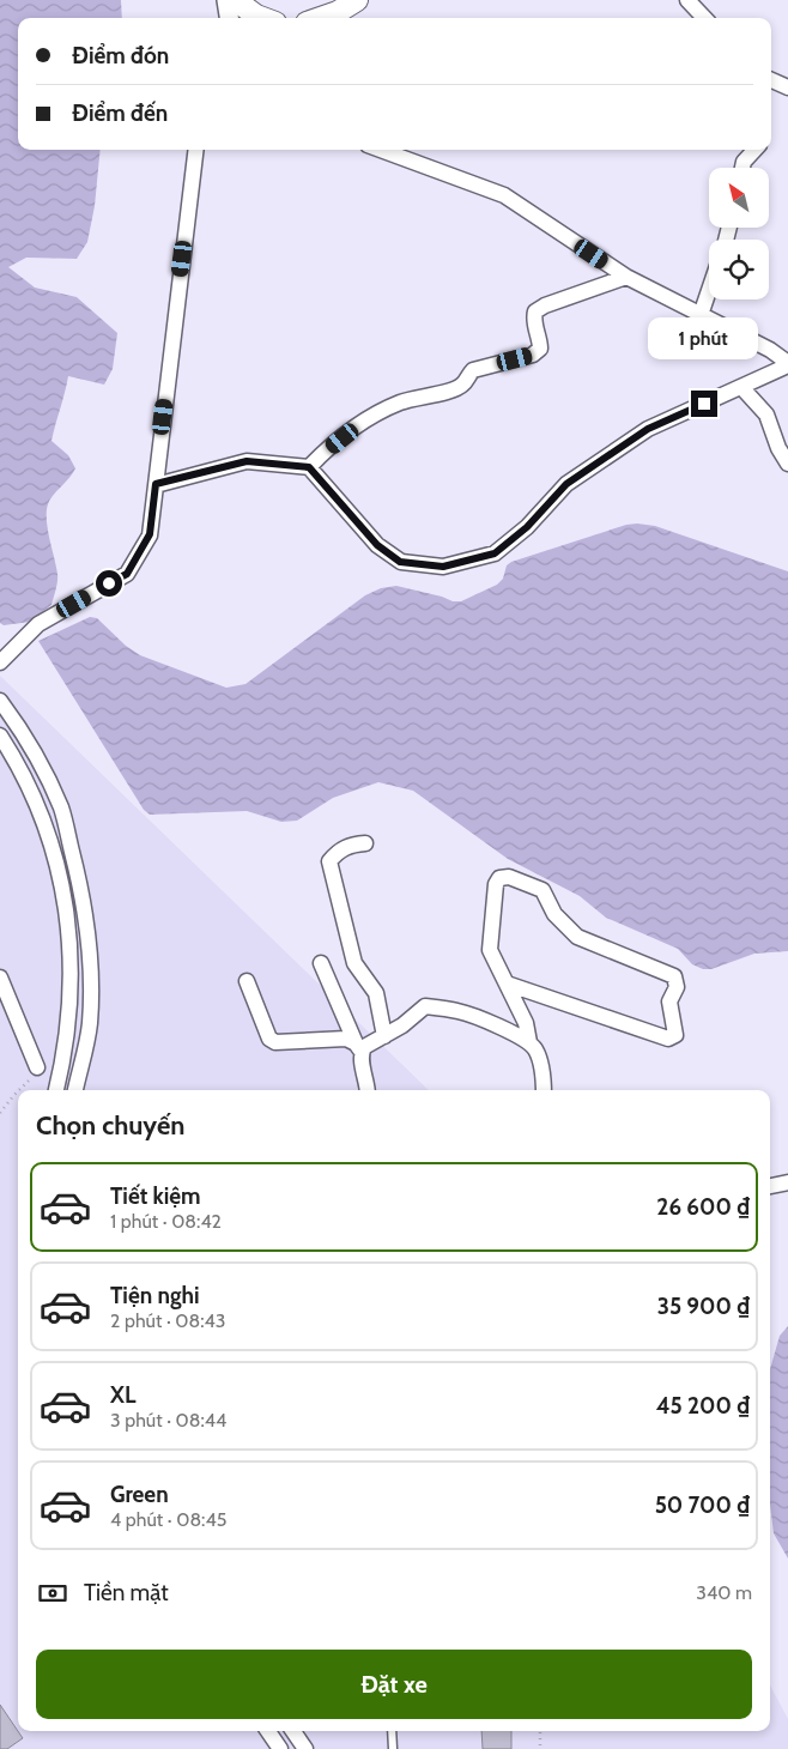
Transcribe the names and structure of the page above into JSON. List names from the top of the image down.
{
  "north": "top left",
  "page": {
    "banner": ["Điểm đón", "Điểm đến"],
    "bubble": "1 phút",
    "heading": "Chọn chuyến",
    "list": [
      {
        "name": "Tiết kiệm",
        "note": "1 phút · 08:42",
        "value": "26 600 ₫"
      },
      {
        "name": "Tiện nghi",
        "note": "2 phút · 08:43",
        "value": "35 900 ₫"
      },
      {
        "name": "XL",
        "note": "3 phút · 08:44",
        "value": "45 200 ₫"
      },
      {
        "name": "Green",
        "note": "4 phút · 08:45",
        "value": "50 700 ₫"
      }
    ],
    "pay": ["Tiền mặt", "340 m"],
    "buttons": "Đặt xe"
  }
}
